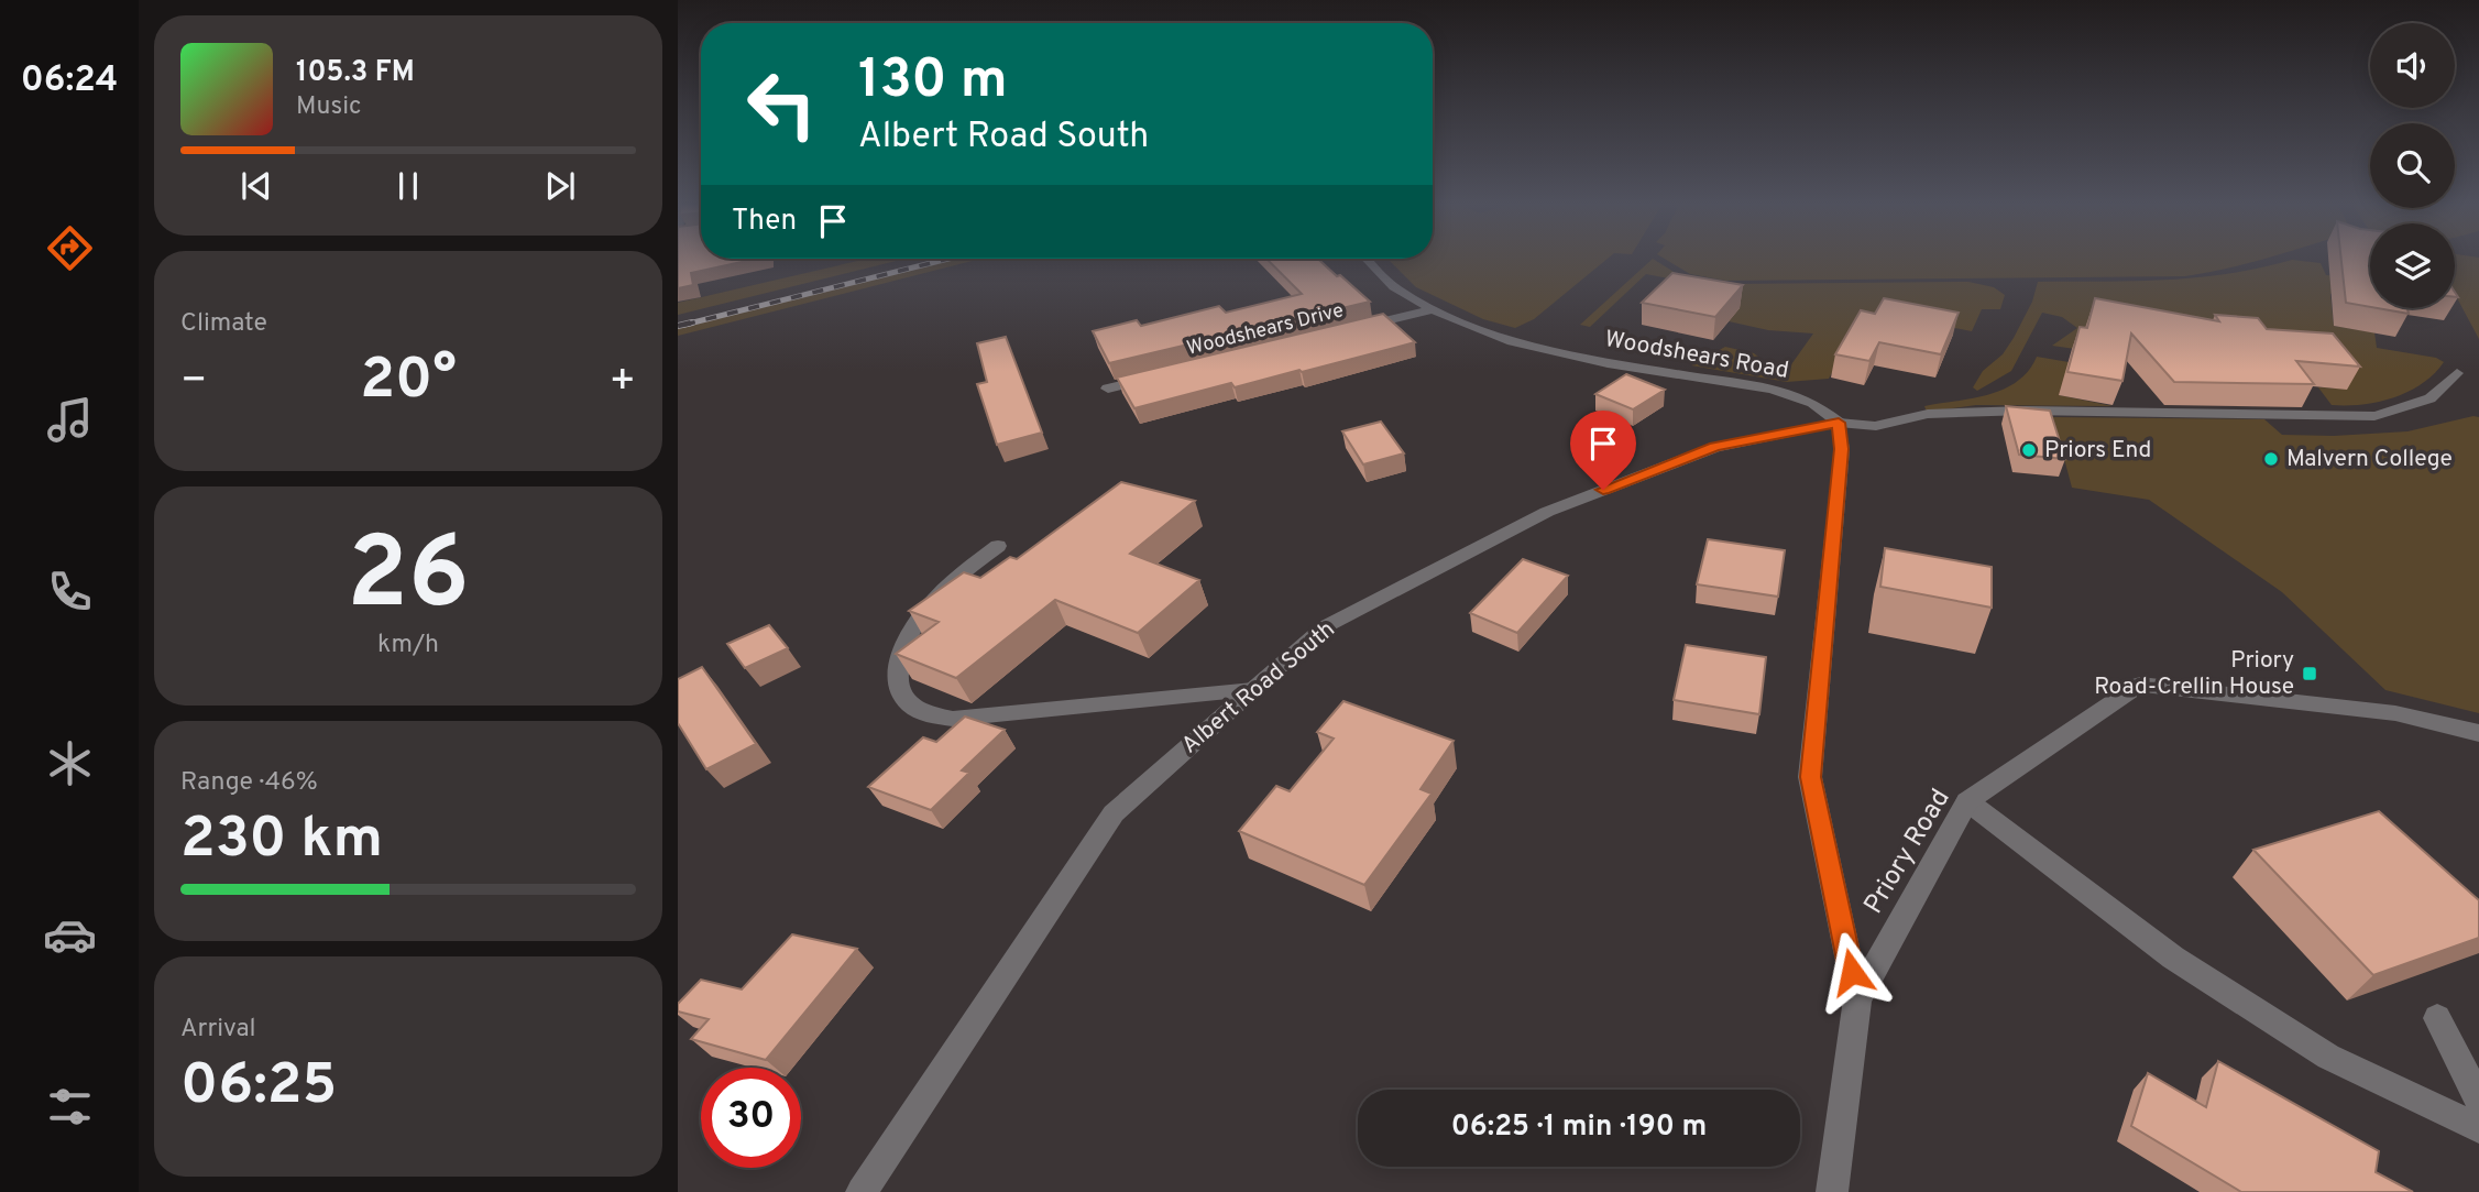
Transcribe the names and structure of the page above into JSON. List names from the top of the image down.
{
  "streets": {
    "street": [
      "Woodshears Drive",
      "Woodshears Road",
      "Albert Road South",
      "Priory Road"
    ]
  },
  "crossings": [
    ["Woodshears Drive", "Woodshears Road"],
    ["Woodshears Road", "Albert Road South"]
  ],
  "places": {
    "other": ["Priors End", "Malvern College"],
    "transit": ["Priory Road-Crellin House"]
  },
  "page": {
    "tabs": "06:24",
    "turn": ["130 m", "Albert Road South"],
    "song": ["105.3 FM", "Music"],
    "then": "Then",
    "tile": [
      "Climate",
      ["26", "km/h"],
      ["Range · 46%", "230 km"],
      ["Arrival", "06:25"]
    ],
    "heat": ["−", "20°", "+"],
    "limit": "30",
    "trip": "06:25 · 1 min · 190 m"
  }
}
